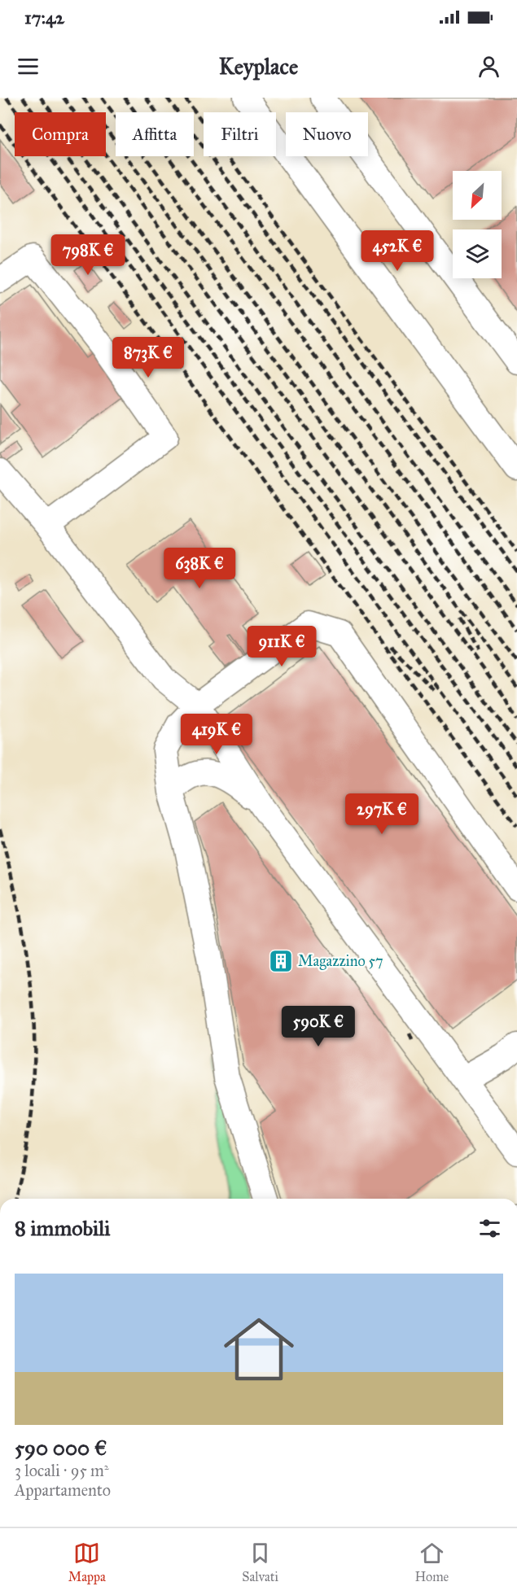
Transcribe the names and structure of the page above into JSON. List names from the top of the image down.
{
  "places": {
    "building": ["Magazzino 57"]
  },
  "north": "bottom left",
  "page": {
    "status": "17:42",
    "header": "Keyplace",
    "chip": [
      "Compra",
      "Affitta",
      "Filtri",
      "Nuovo"
    ],
    "price": [
      "452K €",
      "798K €",
      "873K €",
      "638K €",
      "911K €",
      "419K €",
      "297K €",
      "590K €"
    ],
    "heading": "8 immobili",
    "list": [
      {
        "name": "590 000 €",
        "note": "3 locali · 95 m² · Appartamento"
      }
    ],
    "tabs": ["Mappa", "Salvati", "Home"]
  }
}
